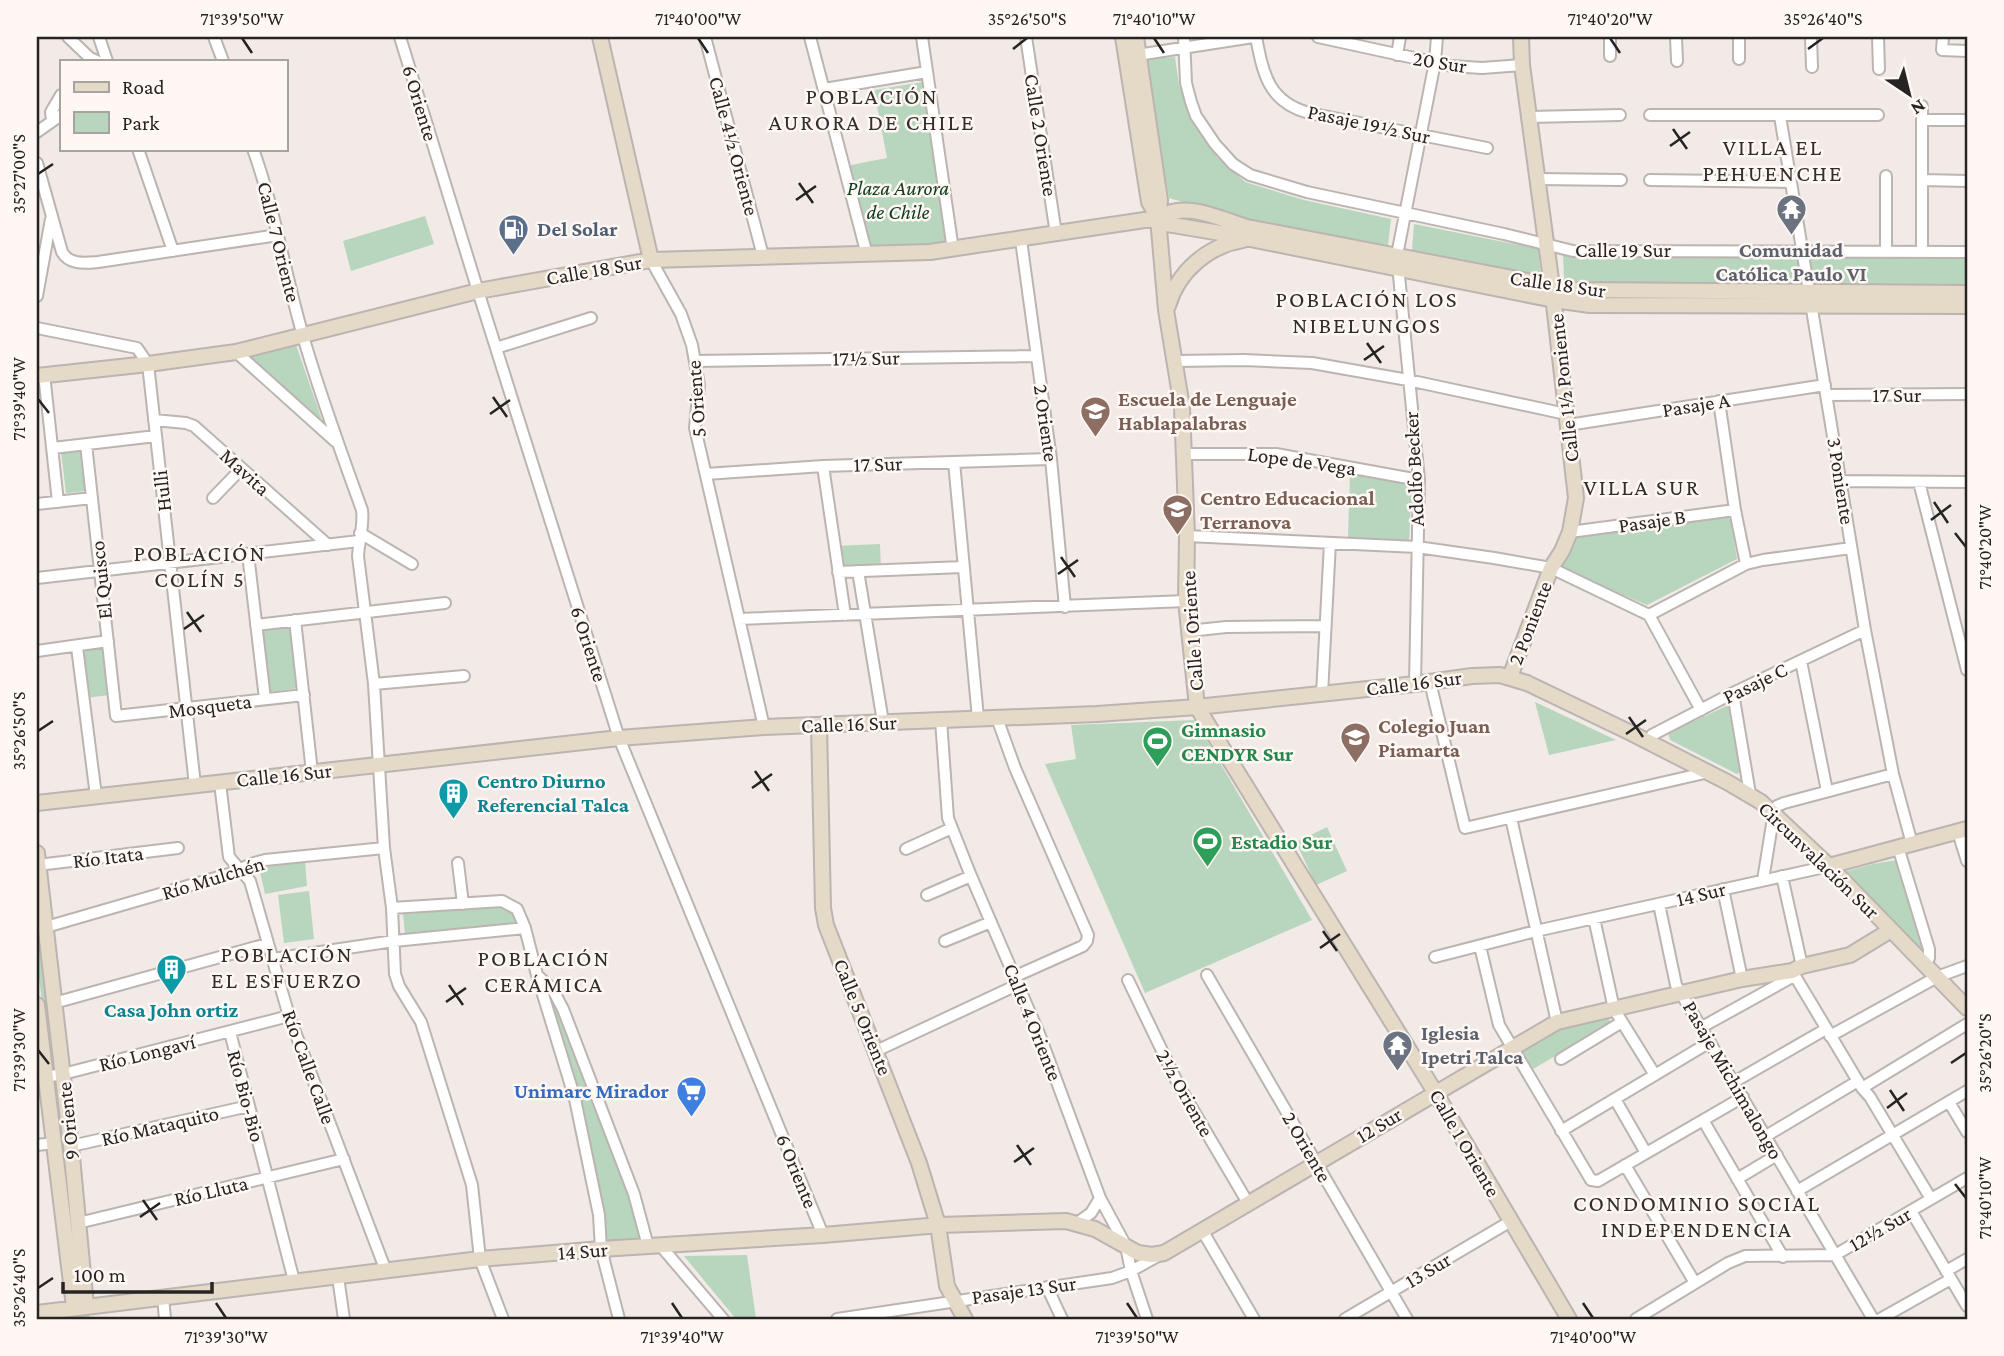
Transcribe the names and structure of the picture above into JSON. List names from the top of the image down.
{
  "streets": {
    "street": [
      "20 Sur",
      "6 Oriente",
      "Pasaje 19½ Sur",
      "Calle 2 Oriente",
      "Calle 4½ Oriente",
      "Calle 7 Oriente",
      "Calle 19 Sur",
      "Calle 18 Sur",
      "17½ Sur",
      "Calle 1½ Poniente",
      "17 Sur",
      "5 Oriente",
      "Pasaje A",
      "2 Oriente",
      "Lope de Vega",
      "Adolfo Becker",
      "Mavita",
      "3 Poniente",
      "Hulli",
      "Pasaje B",
      "El Quisco",
      "2 Poniente",
      "Calle 1 Oriente",
      "Calle 16 Sur",
      "Pasaje C",
      "Mosqueta",
      "Río Itata",
      "Circunvalación Sur",
      "Río Mulchén",
      "14 Sur",
      "Calle 5 Oriente",
      "Calle 4 Oriente",
      "Río Longaví",
      "Río Calle Calle",
      "Pasaje Michimalongo",
      "2½ Oriente",
      "Río Bio-Bio",
      "9 Oriente",
      "12 Sur",
      "Río Mataquito",
      "Río Lluta",
      "12½ Sur",
      "13 Sur",
      "Pasaje 13 Sur"
    ]
  },
  "crossings": [
    ["20 Sur", "Calle 1½ Poniente"],
    ["20 Sur", "Adolfo Becker"],
    ["6 Oriente", "Calle 18 Sur"],
    ["6 Oriente", "Calle 16 Sur"],
    ["6 Oriente", "14 Sur"],
    ["Pasaje 19½ Sur", "Adolfo Becker"],
    ["Calle 2 Oriente", "Calle 18 Sur"],
    ["Calle 4½ Oriente", "Calle 18 Sur"],
    ["Calle 7 Oriente", "Calle 18 Sur"],
    ["Calle 19 Sur", "Calle 1½ Poniente"],
    ["Calle 19 Sur", "Adolfo Becker"],
    ["Calle 19 Sur", "3 Poniente"],
    ["Calle 18 Sur", "Calle 1½ Poniente"],
    ["Calle 18 Sur", "5 Oriente"],
    ["Calle 18 Sur", "2 Oriente"],
    ["Calle 18 Sur", "Adolfo Becker"],
    ["Calle 18 Sur", "3 Poniente"],
    ["Calle 18 Sur", "Hulli"],
    ["Calle 18 Sur", "Calle 1 Oriente"],
    ["17½ Sur", "5 Oriente"],
    ["17½ Sur", "2 Oriente"],
    ["Calle 1½ Poniente", "Pasaje A"],
    ["Calle 1½ Poniente", "Pasaje B"],
    ["Calle 1½ Poniente", "2 Poniente"],
    ["17 Sur", "5 Oriente"],
    ["17 Sur", "Pasaje A"],
    ["17 Sur", "2 Oriente"],
    ["17 Sur", "3 Poniente"],
    ["5 Oriente", "Calle 16 Sur"],
    ["Pasaje A", "3 Poniente"],
    ["2 Oriente", "12 Sur"],
    ["2 Oriente", "13 Sur"],
    ["Lope de Vega", "Adolfo Becker"],
    ["Lope de Vega", "Calle 1 Oriente"],
    ["Adolfo Becker", "Calle 16 Sur"],
    ["Mavita", "Hulli"],
    ["3 Poniente", "Pasaje C"],
    ["3 Poniente", "Circunvalación Sur"],
    ["3 Poniente", "14 Sur"],
    ["Hulli", "Calle 16 Sur"],
    ["Hulli", "Mosqueta"],
    ["El Quisco", "Mosqueta"],
    ["2 Poniente", "Calle 16 Sur"],
    ["Calle 1 Oriente", "Calle 16 Sur"],
    ["Calle 1 Oriente", "12 Sur"],
    ["Calle 1 Oriente", "13 Sur"],
    ["Calle 16 Sur", "Pasaje C"],
    ["Calle 16 Sur", "Circunvalación Sur"],
    ["Calle 16 Sur", "Calle 5 Oriente"],
    ["Calle 16 Sur", "Calle 4 Oriente"],
    ["Calle 16 Sur", "Río Calle Calle"],
    ["Pasaje C", "Circunvalación Sur"],
    ["Río Itata", "9 Oriente"],
    ["Circunvalación Sur", "14 Sur"],
    ["Circunvalación Sur", "12 Sur"],
    ["Río Mulchén", "Río Calle Calle"],
    ["Río Mulchén", "9 Oriente"],
    ["14 Sur", "Calle 5 Oriente"],
    ["14 Sur", "Calle 4 Oriente"],
    ["14 Sur", "Río Calle Calle"],
    ["14 Sur", "Pasaje Michimalongo"],
    ["14 Sur", "Río Bio-Bio"],
    ["14 Sur", "9 Oriente"],
    ["Calle 5 Oriente", "Pasaje 13 Sur"],
    ["Calle 4 Oriente", "Pasaje 13 Sur"],
    ["Río Longaví", "Río Calle Calle"],
    ["Río Longaví", "Río Bio-Bio"],
    ["Río Longaví", "9 Oriente"],
    ["Río Calle Calle", "Río Lluta"],
    ["Pasaje Michimalongo", "12 Sur"],
    ["Pasaje Michimalongo", "12½ Sur"],
    ["2½ Oriente", "12 Sur"],
    ["Río Bio-Bio", "Río Mataquito"],
    ["Río Bio-Bio", "Río Lluta"],
    ["9 Oriente", "Río Mataquito"],
    ["9 Oriente", "Río Lluta"],
    ["12 Sur", "Pasaje 13 Sur"]
  ],
  "districts": [
    "POBLACIÓN AURORA DE CHILE",
    "VILLA EL PEHUENCHE",
    "POBLACIÓN LOS NIBELUNGOS",
    "VILLA SUR",
    "POBLACIÓN COLÍN 5",
    "POBLACIÓN EL ESFUERZO",
    "POBLACIÓN CERÁMICA",
    "CONDOMINIO SOCIAL INDEPENDENCIA"
  ],
  "parks": ["Plaza Aurora de Chile"],
  "places": {
    "temple": ["Comunidad Católica Paulo VI", "Iglesia Ipetri Talca"],
    "fuel station": ["Del Solar"],
    "school or university": ["Escuela de Lenguaje Hablapalabras", "Centro Educacional Terranova", "Colegio Juan Piamarta"],
    "sports": ["Gimnasio CENDYR Sur", "Estadio Sur"],
    "building": ["Centro Diurno Referencial Talca", "Casa John ortiz"],
    "supermarket": ["Unimarc Mirador"]
  },
  "legend": ["Road", "Park"],
  "scale_bar": "100 m",
  "north": "bottom right",
  "coordinates": [
    "71°39'50\"W",
    "71°40'00\"W",
    "35°26'50\"S",
    "71°40'10\"W",
    "71°40'20\"W",
    "35°26'40\"S",
    "35°27'00\"S",
    "71°39'40\"W",
    "71°39'30\"W",
    "35°26'20\"S"
  ]
}
